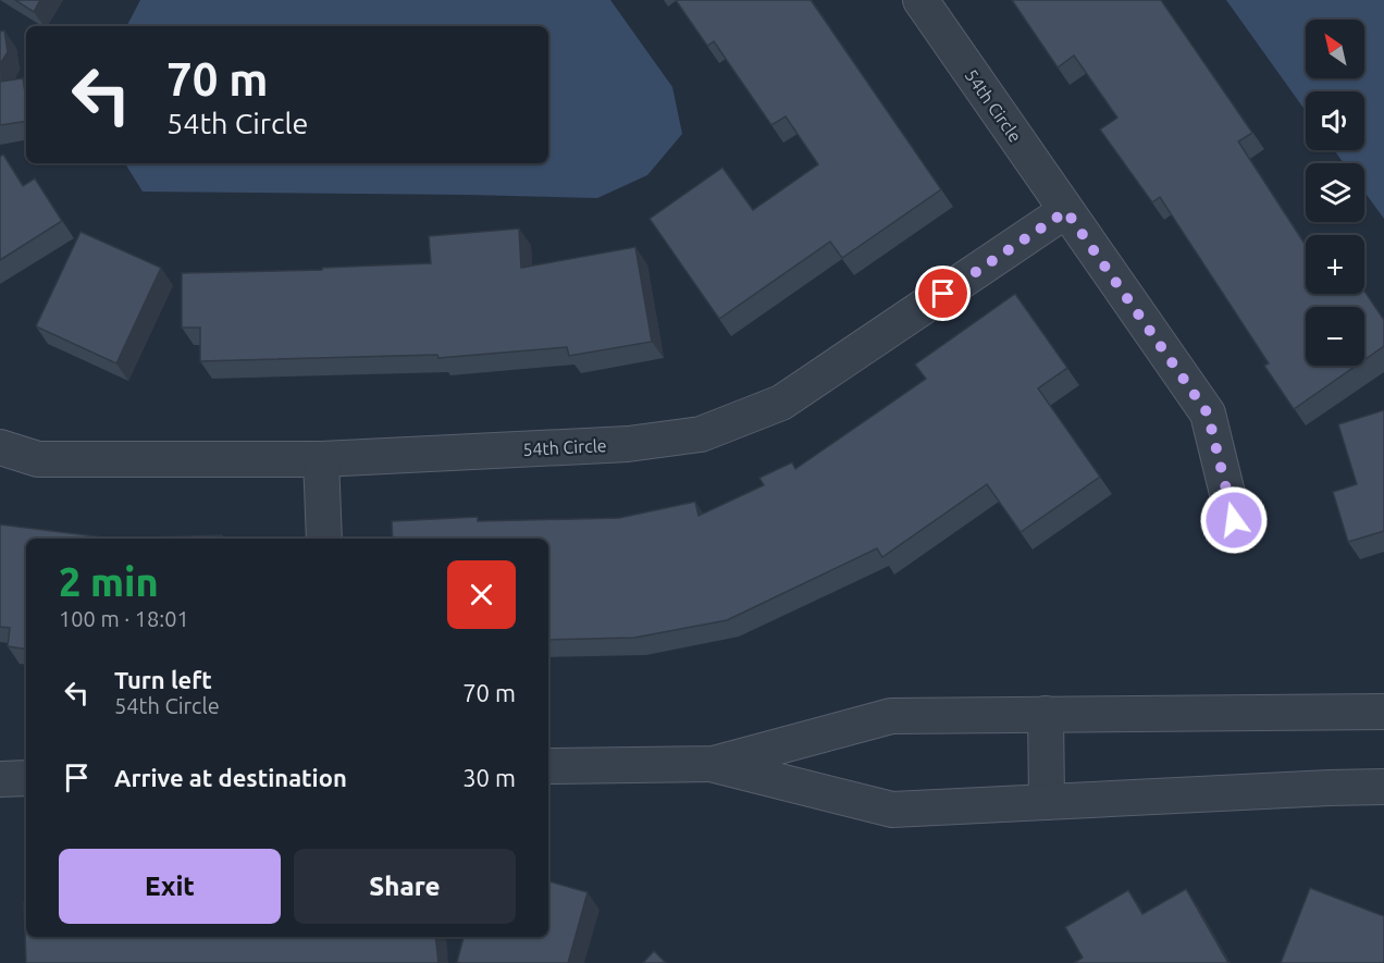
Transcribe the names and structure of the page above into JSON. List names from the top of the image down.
{
  "streets": {
    "street": ["54th Circle"]
  },
  "north": "top left",
  "page": {
    "map_buttons": ["+", "−"],
    "turn": ["70 m", "54th Circle"],
    "heading": ["2 min", "100 m · 18:01"],
    "list": [
      {
        "name": "Turn left",
        "note": "54th Circle",
        "value": "70 m"
      },
      {
        "name": "Arrive at destination",
        "value": "30 m"
      }
    ],
    "buttons": ["Exit", "Share"]
  }
}
